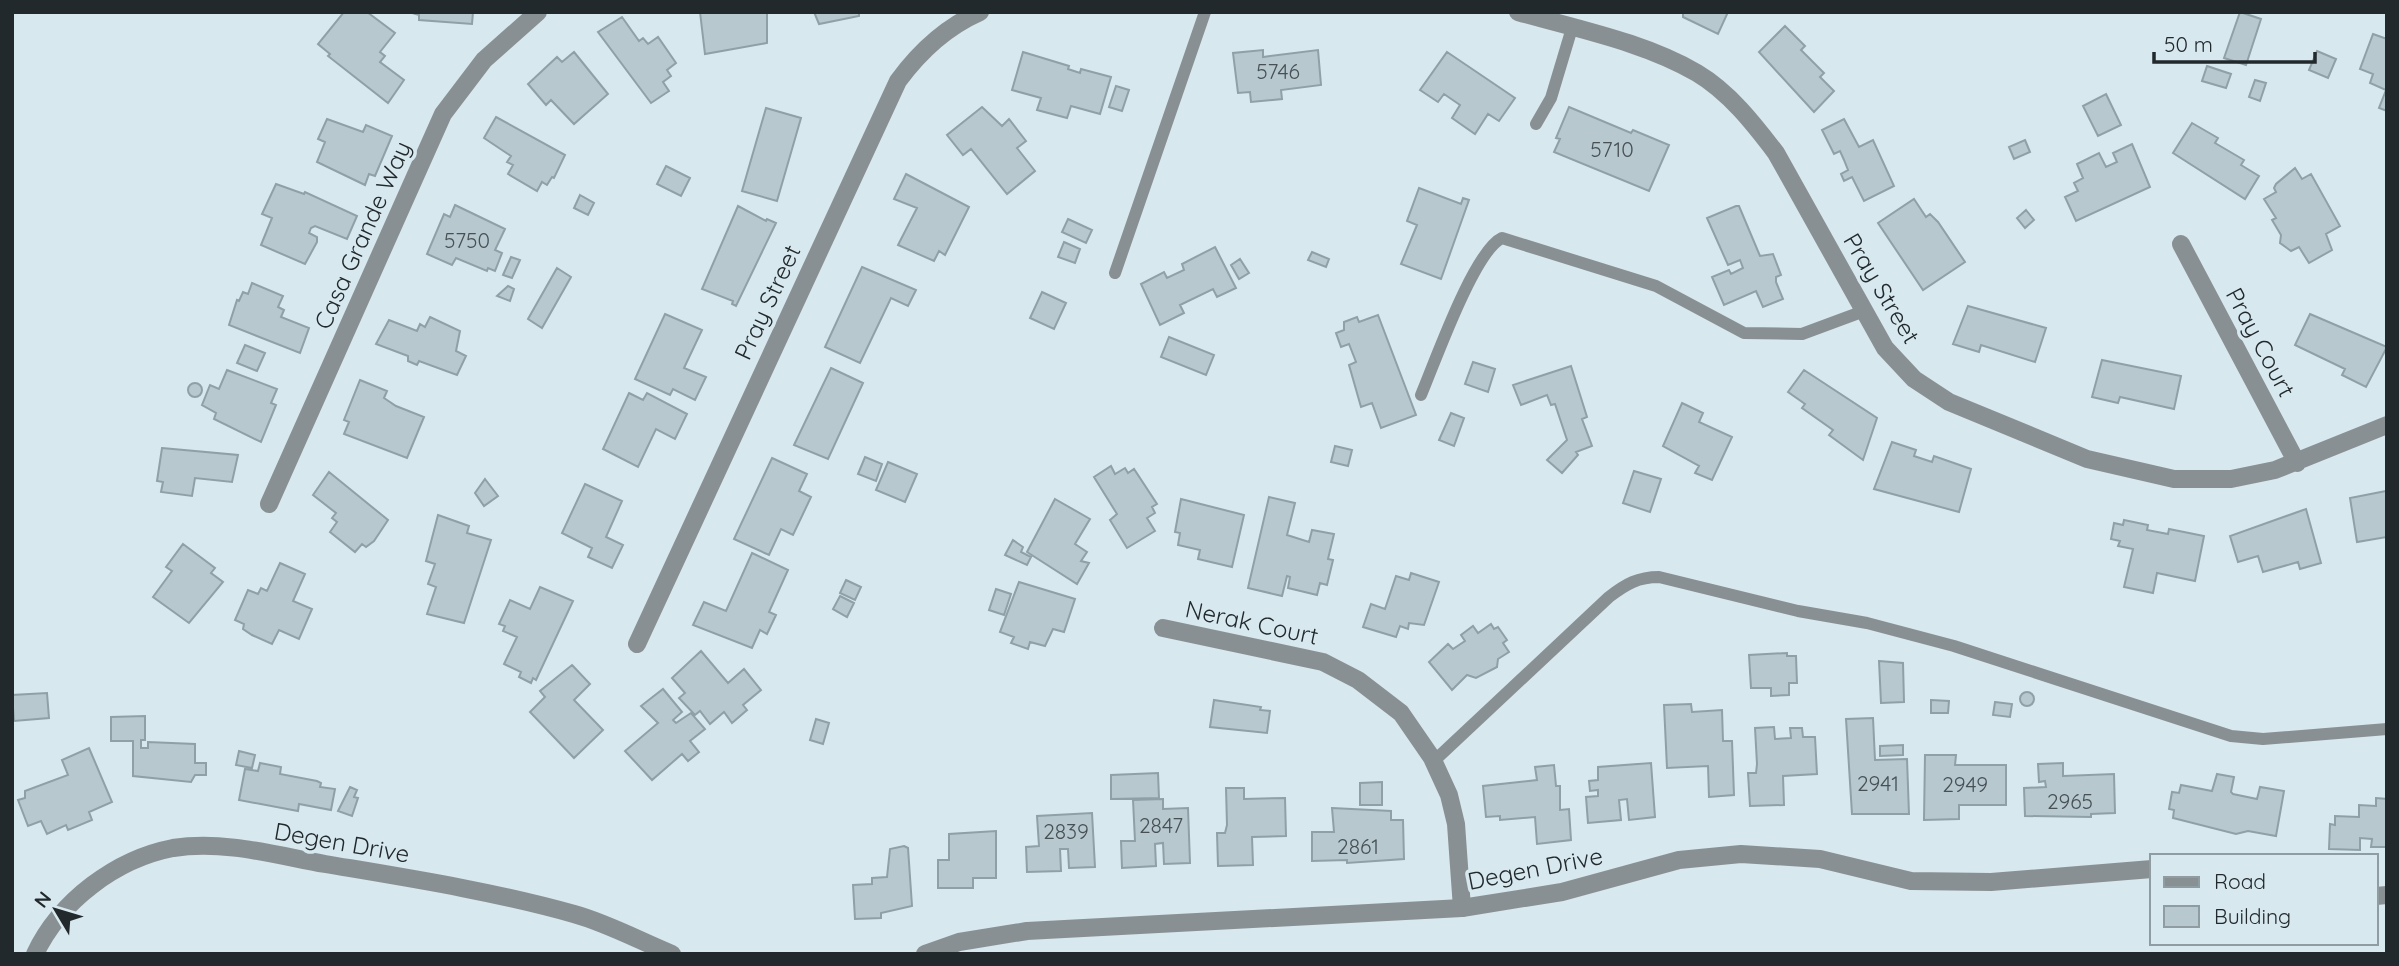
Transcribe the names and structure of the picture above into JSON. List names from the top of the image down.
{
  "streets": {
    "street": [
      "Casa Grande Way",
      "Pray Street",
      "Pray Court",
      "Nerak Court",
      "Degen Drive"
    ]
  },
  "crossings": [
    ["Pray Street", "Pray Court"],
    ["Nerak Court", "Degen Drive"]
  ],
  "house_numbers": [
    "5746",
    "5710",
    "5750",
    "2941",
    "2949",
    "2965",
    "2847",
    "2839",
    "2861"
  ],
  "legend": ["Road", "Building"],
  "scale_bar": "50 m",
  "north": "top left"
}
